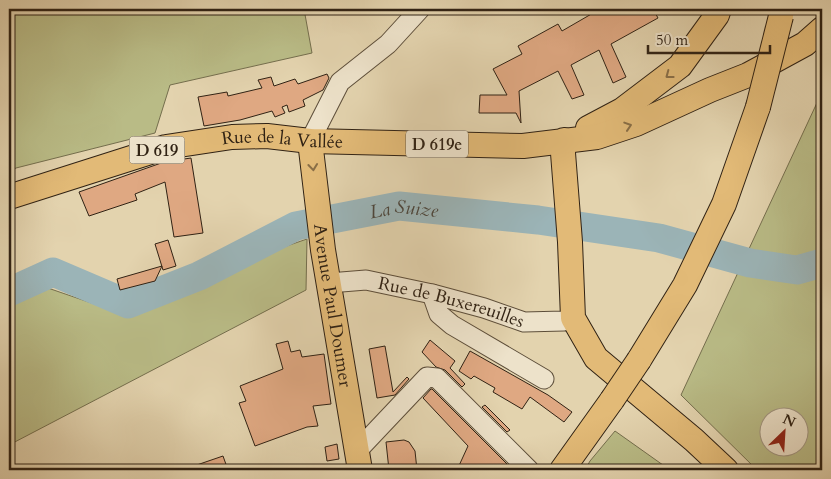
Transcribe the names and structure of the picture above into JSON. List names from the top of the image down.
{
  "streets": {
    "main road": [
      "Rue de la Vallée",
      "D 619e",
      "D 619",
      "Avenue Paul Doumer"
    ],
    "street": ["Rue de Buxereuilles"]
  },
  "crossings": [
    ["Rue de la Vallée", "Avenue Paul Doumer"],
    ["Rue de Buxereuilles", "Avenue Paul Doumer"]
  ],
  "one_way": ["Avenue Paul Doumer"],
  "water": ["La Suize"],
  "scale_bar": "50 m",
  "north": "top right"
}
